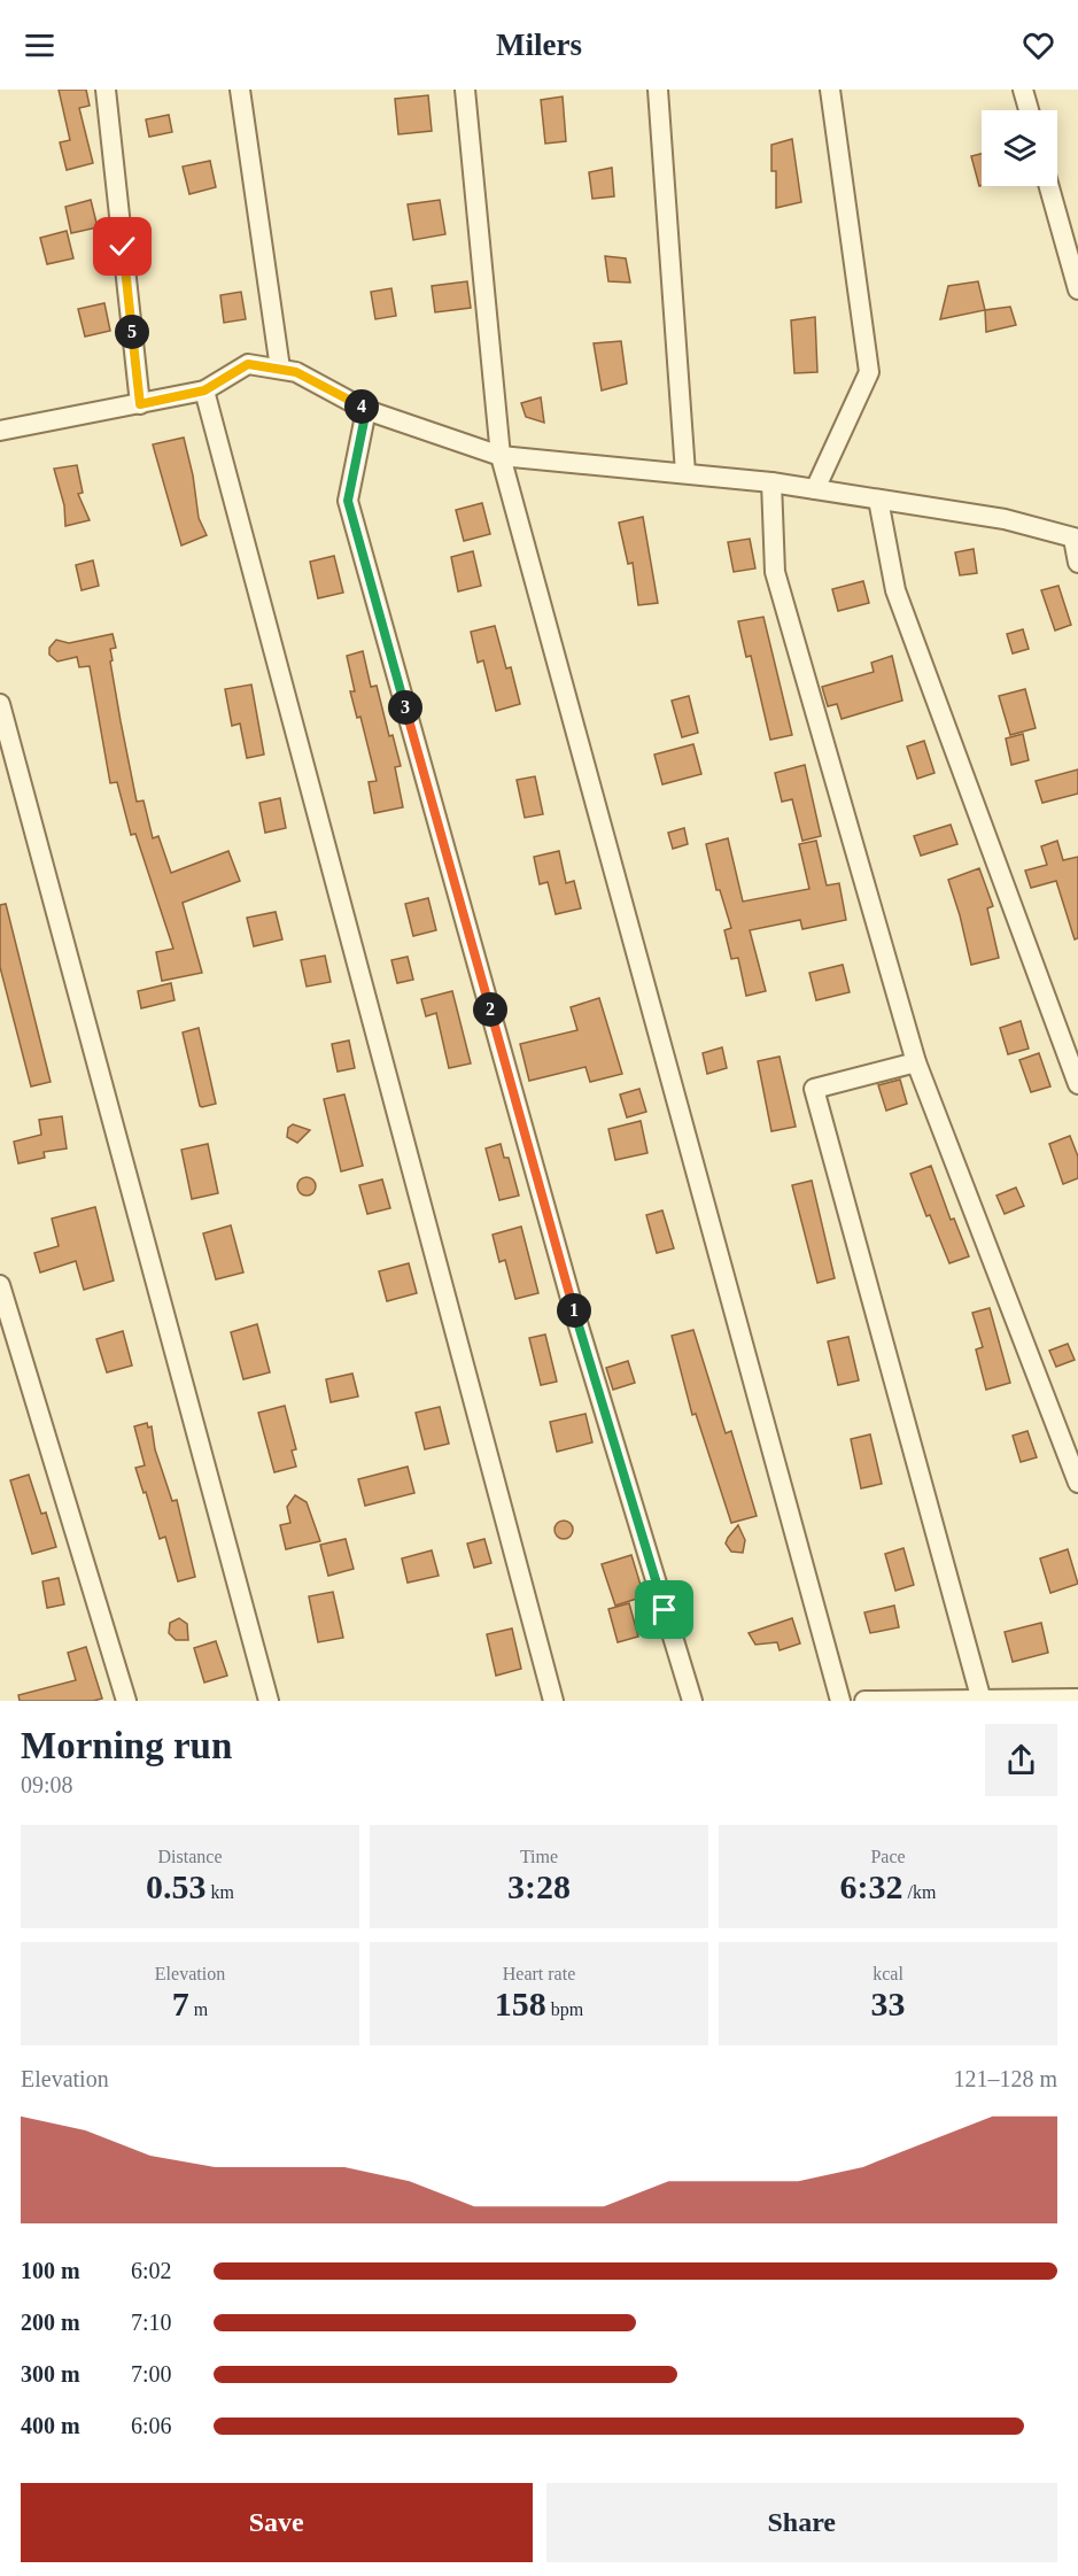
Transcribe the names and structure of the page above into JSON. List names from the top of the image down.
{
  "page": {
    "header": "Milers",
    "pins": [
      "5",
      "4",
      "3",
      "2",
      "1"
    ],
    "heading": ["Morning run", "09:08"],
    "stats": [
      ["Distance", "0.53 km"],
      ["Time", "3:28"],
      ["Pace", "6:32 /km"],
      ["Elevation", "7 m"],
      ["Heart rate", "158 bpm"],
      ["kcal", "33"]
    ],
    "chart": ["Elevation", "121–128 m"],
    "list": [
      {
        "name": "100 m",
        "note": "6:02"
      },
      {
        "name": "200 m",
        "note": "7:10"
      },
      {
        "name": "300 m",
        "note": "7:00"
      },
      {
        "name": "400 m",
        "note": "6:06"
      }
    ],
    "buttons": ["Save", "Share"]
  }
}
